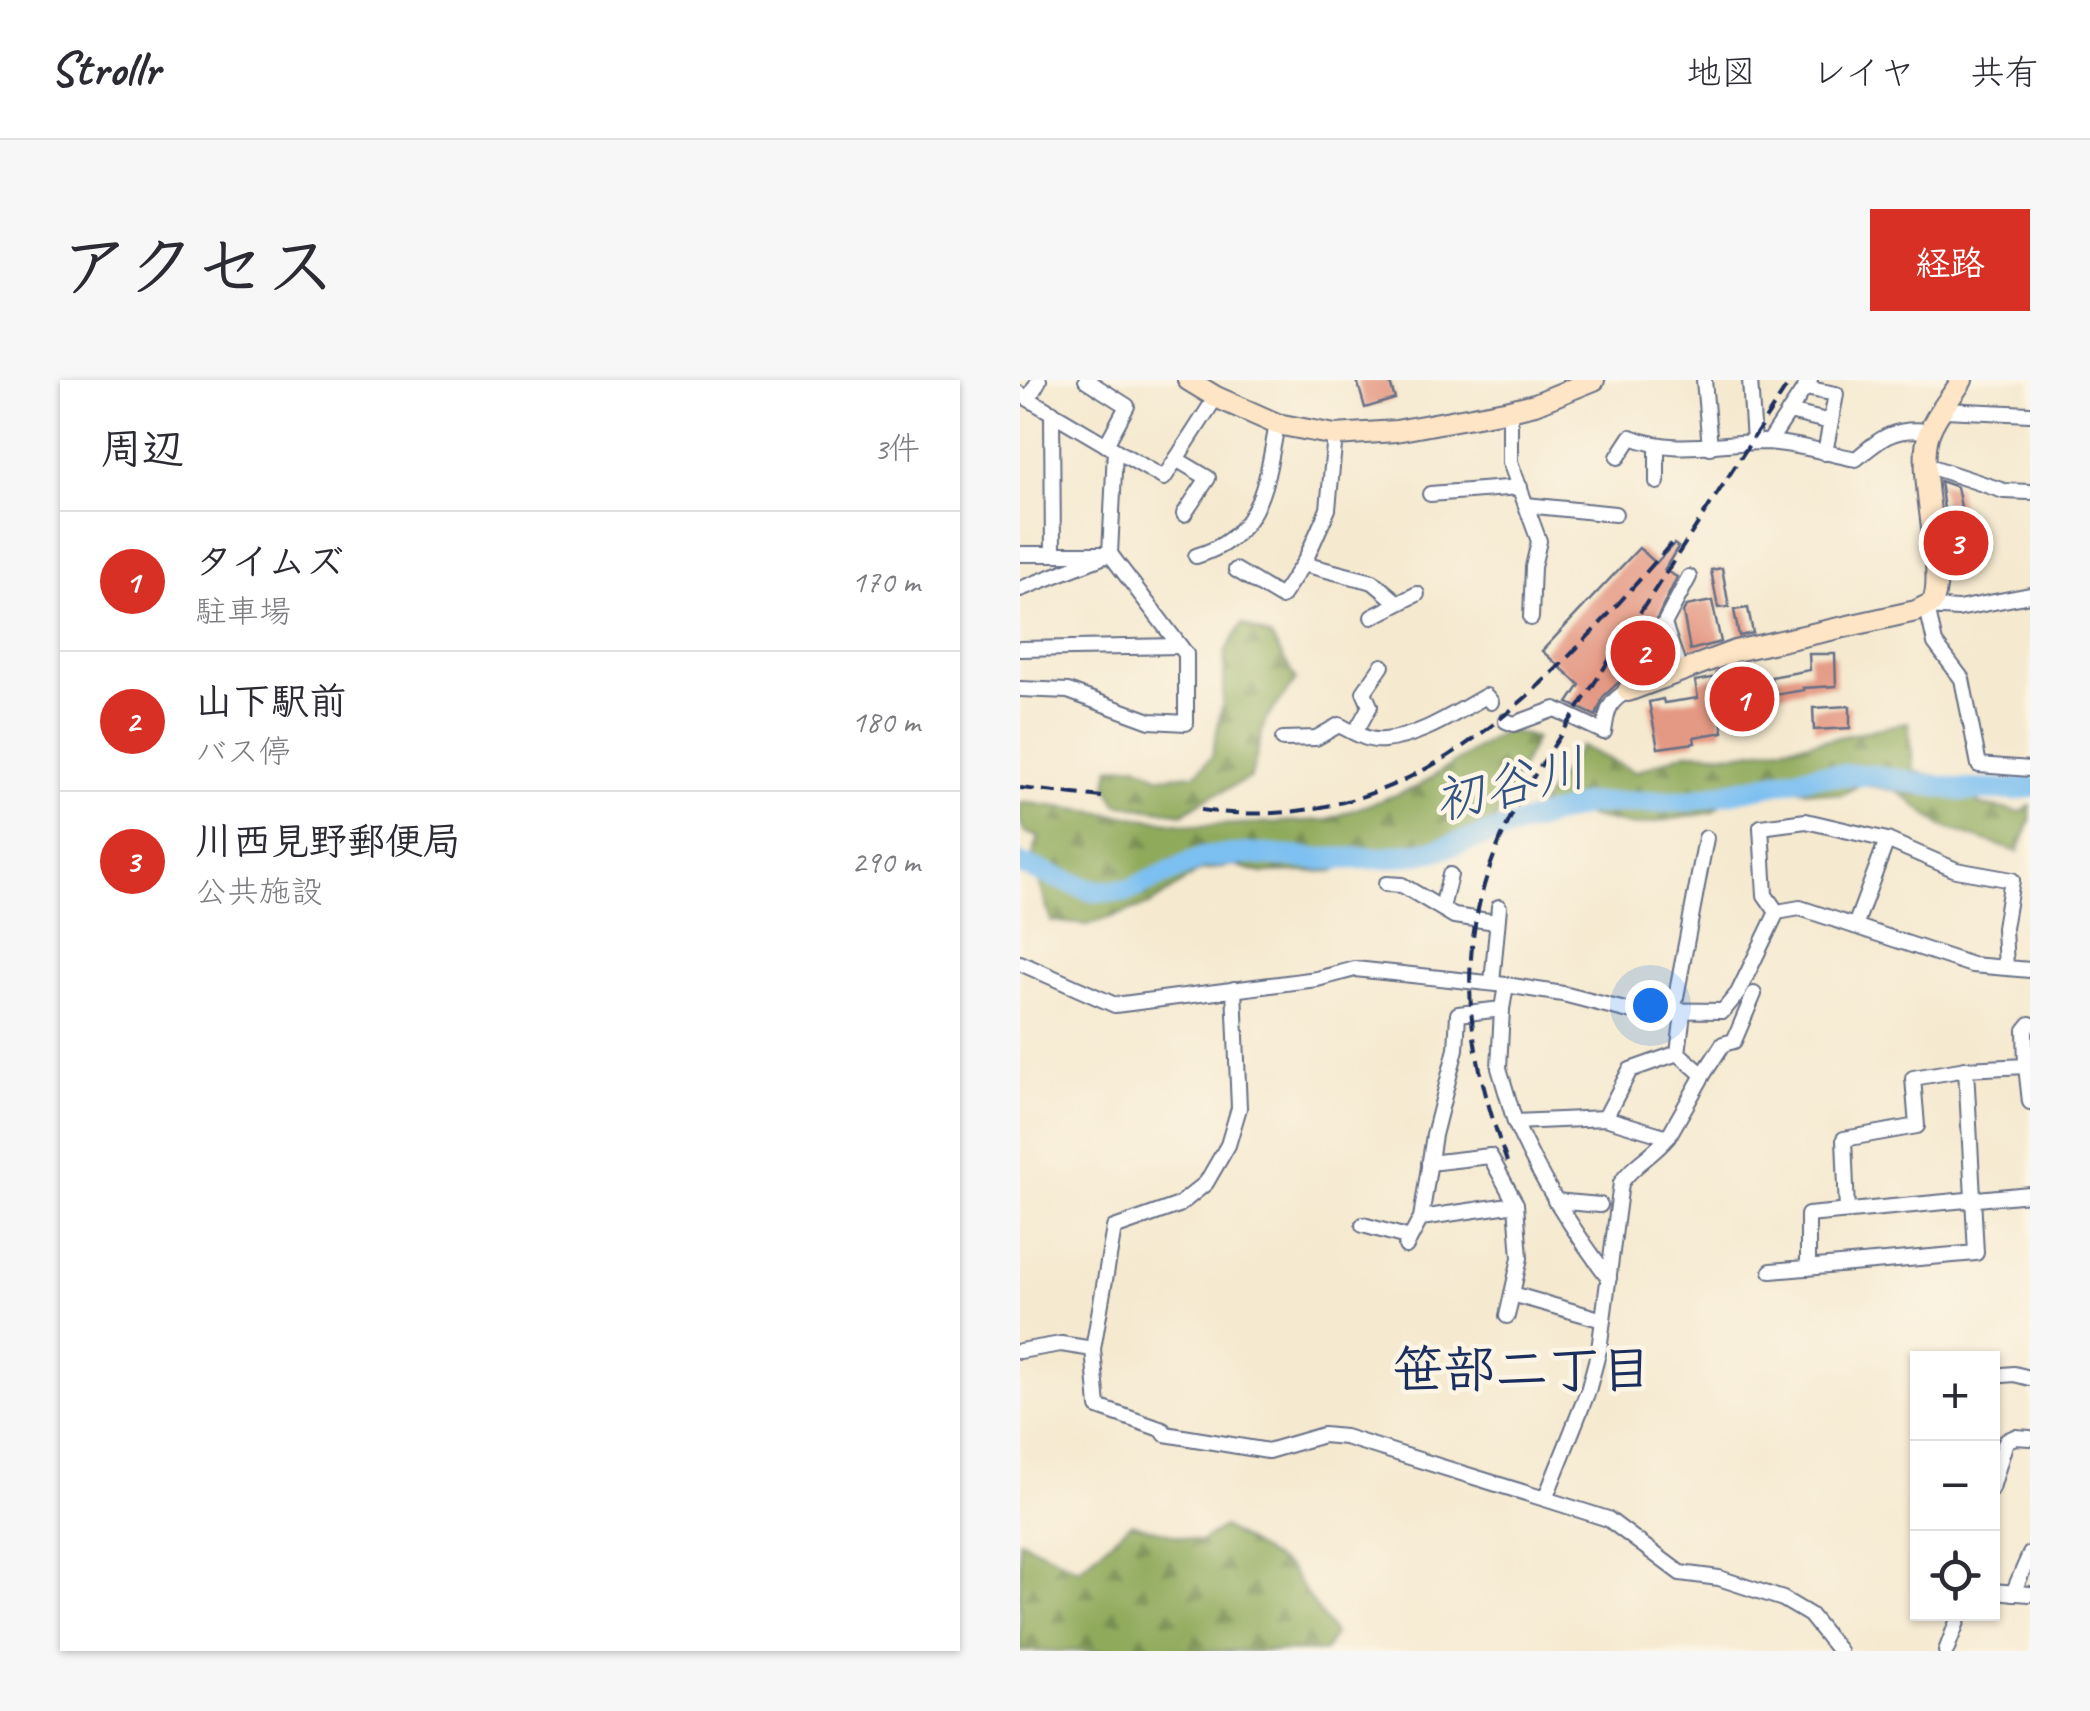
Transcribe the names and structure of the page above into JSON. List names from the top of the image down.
{
  "districts": ["笹部二丁目"],
  "water": ["初谷川"],
  "page": {
    "header": "Strollr",
    "nav": ["地図", "レイヤ", "共有"],
    "title": "アクセス",
    "buttons": "経路",
    "heading": ["周辺", "3件"],
    "pins": ["3", "2", "1"],
    "list": [
      {
        "mark": "1",
        "name": "タイムズ",
        "note": "駐車場",
        "value": "170 m"
      },
      {
        "mark": "2",
        "name": "山下駅前",
        "note": "バス停",
        "value": "180 m"
      },
      {
        "mark": "3",
        "name": "川西見野郵便局",
        "note": "公共施設",
        "value": "290 m"
      }
    ],
    "map_buttons": ["+", "−"]
  }
}
